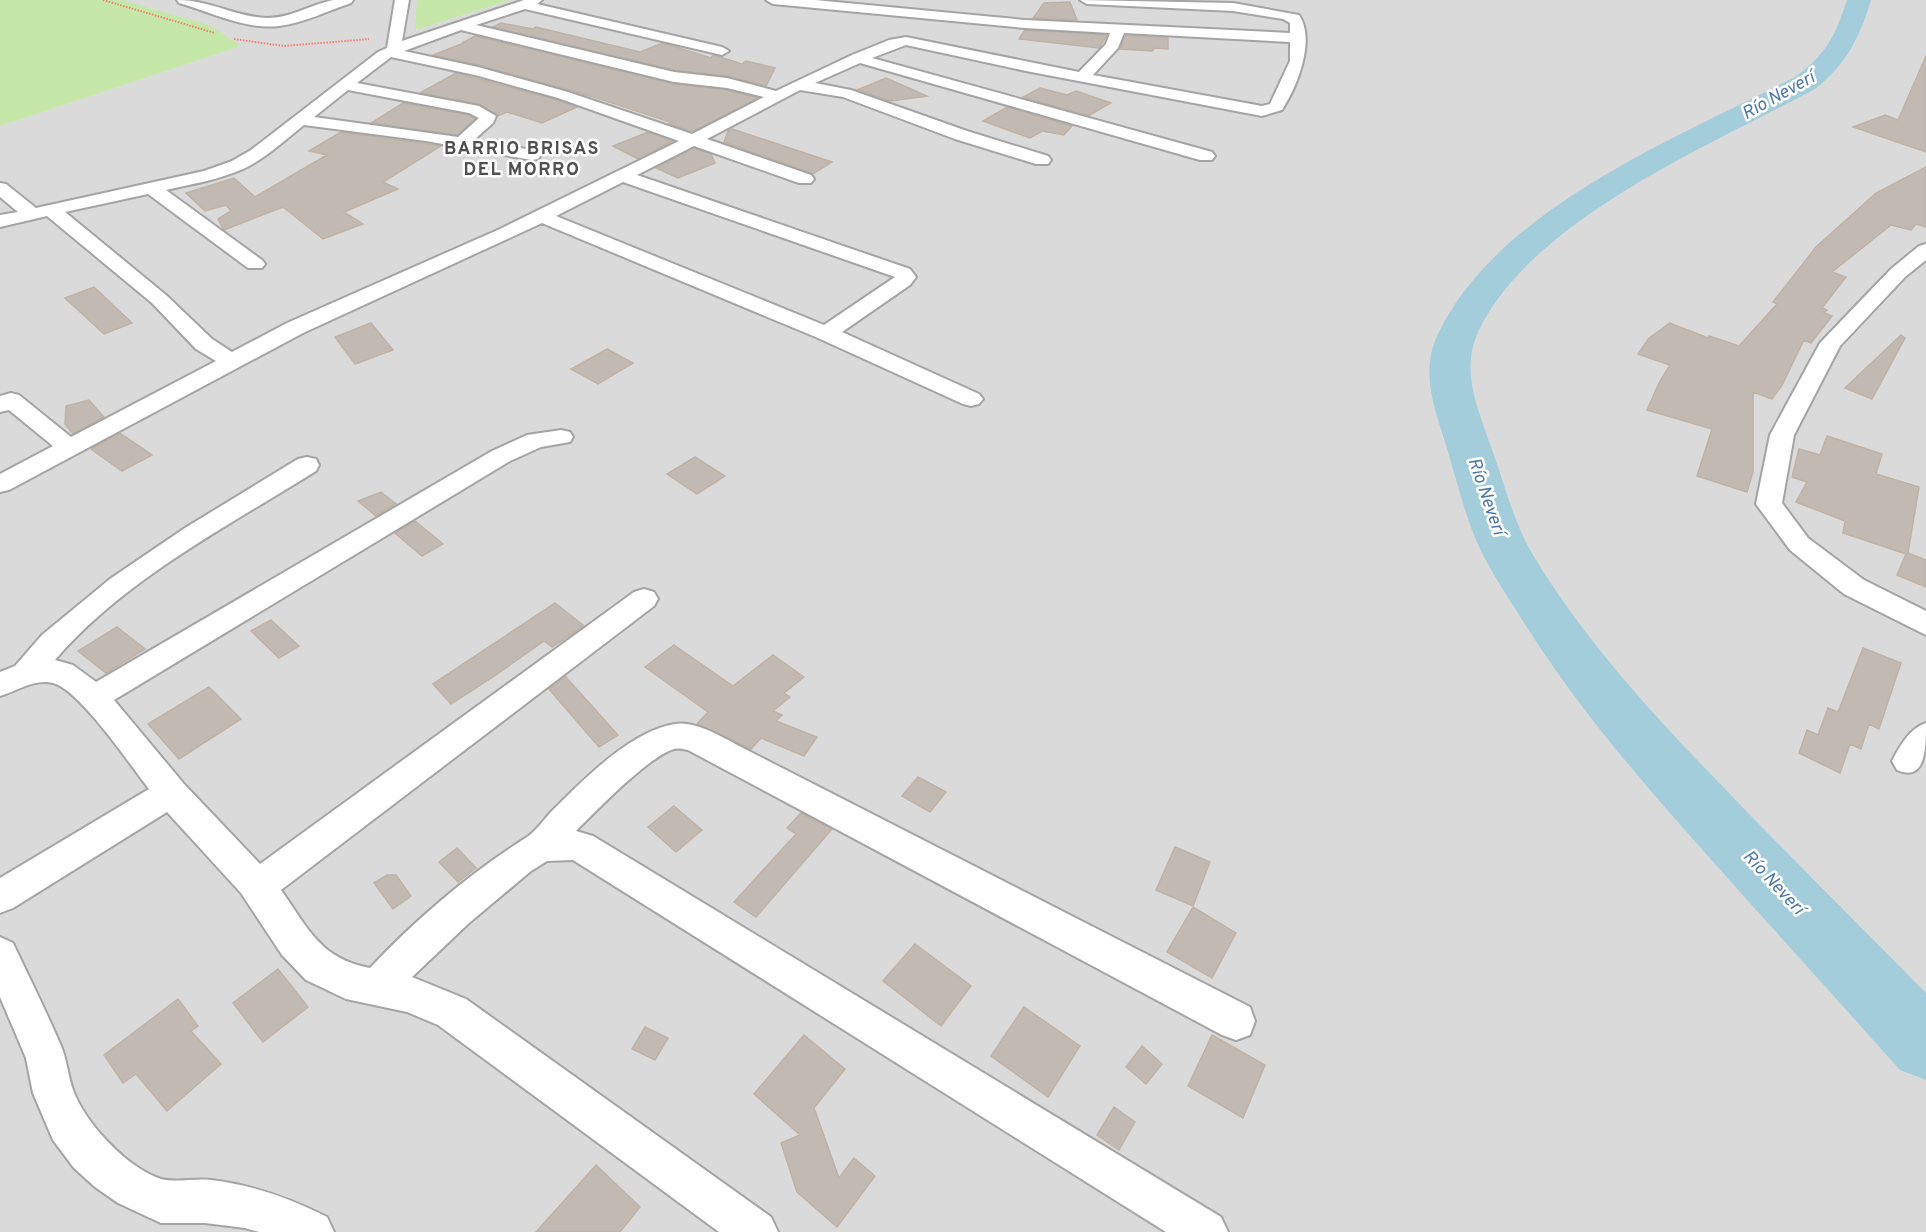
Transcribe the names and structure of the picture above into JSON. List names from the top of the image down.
{
  "districts": ["BARRIO BRISAS DEL MORRO"],
  "water": ["Río Neverí"]
}
